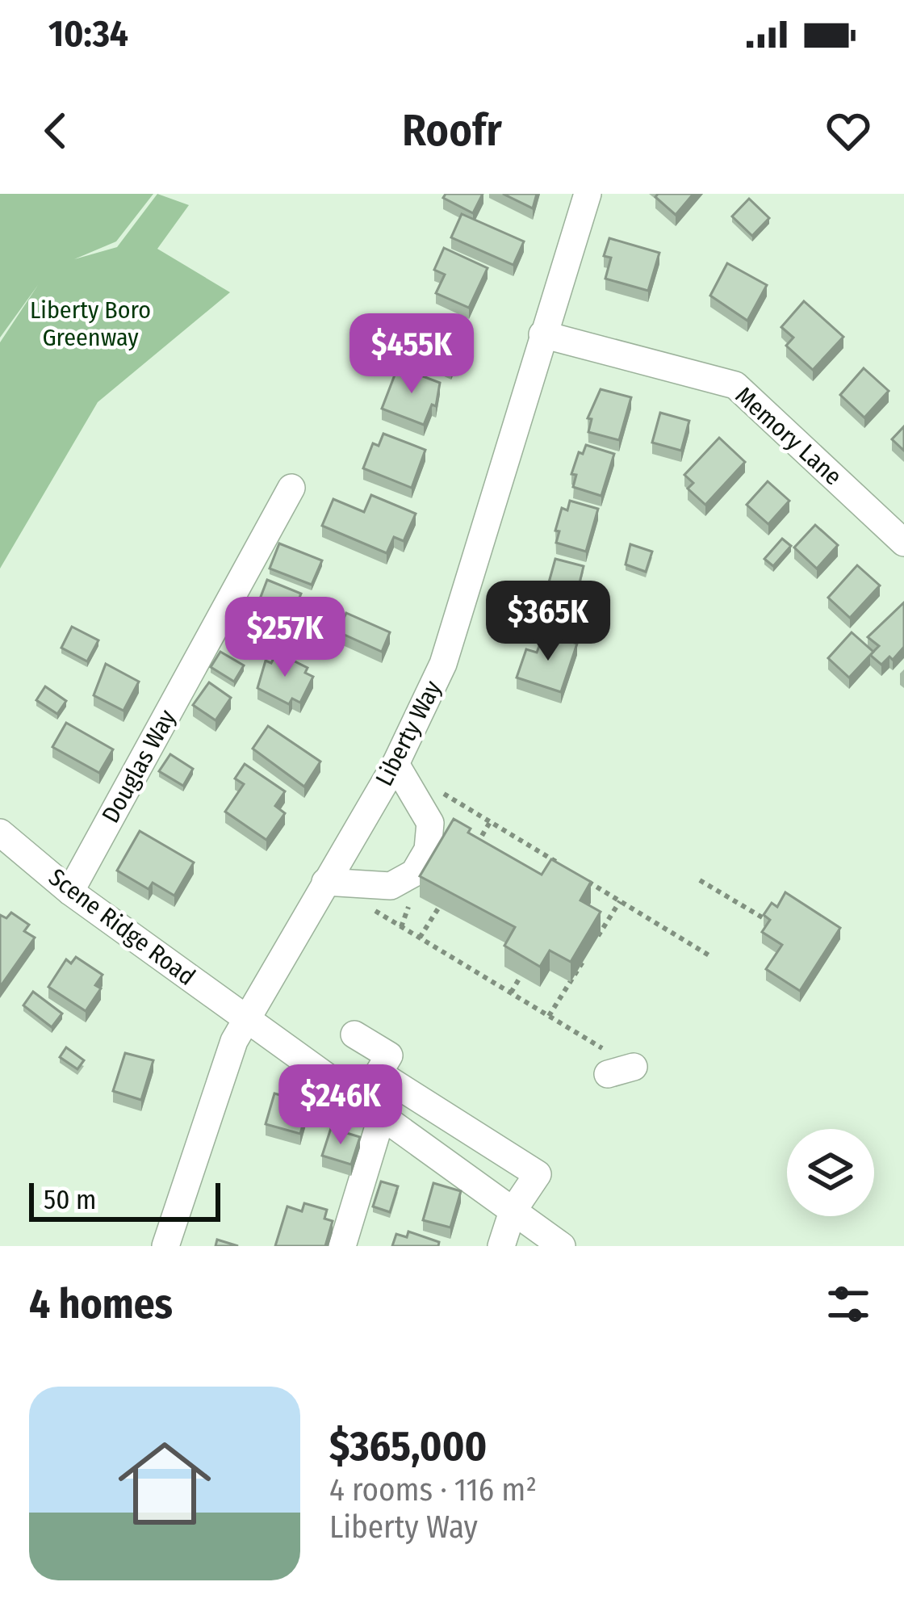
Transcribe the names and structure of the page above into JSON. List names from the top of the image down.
{
  "streets": {
    "street": [
      "Memory Lane",
      "Liberty Way",
      "Douglas Way",
      "Scene Ridge Road"
    ]
  },
  "crossings": [
    ["Memory Lane", "Liberty Way"],
    ["Liberty Way", "Scene Ridge Road"],
    ["Douglas Way", "Scene Ridge Road"]
  ],
  "parks": ["Liberty Boro Greenway"],
  "scale_bar": "50 m",
  "page": {
    "status": "10:34",
    "header": "Roofr",
    "price": [
      "$455K",
      "$365K",
      "$257K",
      "$246K"
    ],
    "scale": "50 m",
    "heading": "4 homes",
    "list": [
      {
        "name": "$365,000",
        "note": "4 rooms · 116 m² · Liberty Way"
      }
    ]
  }
}
